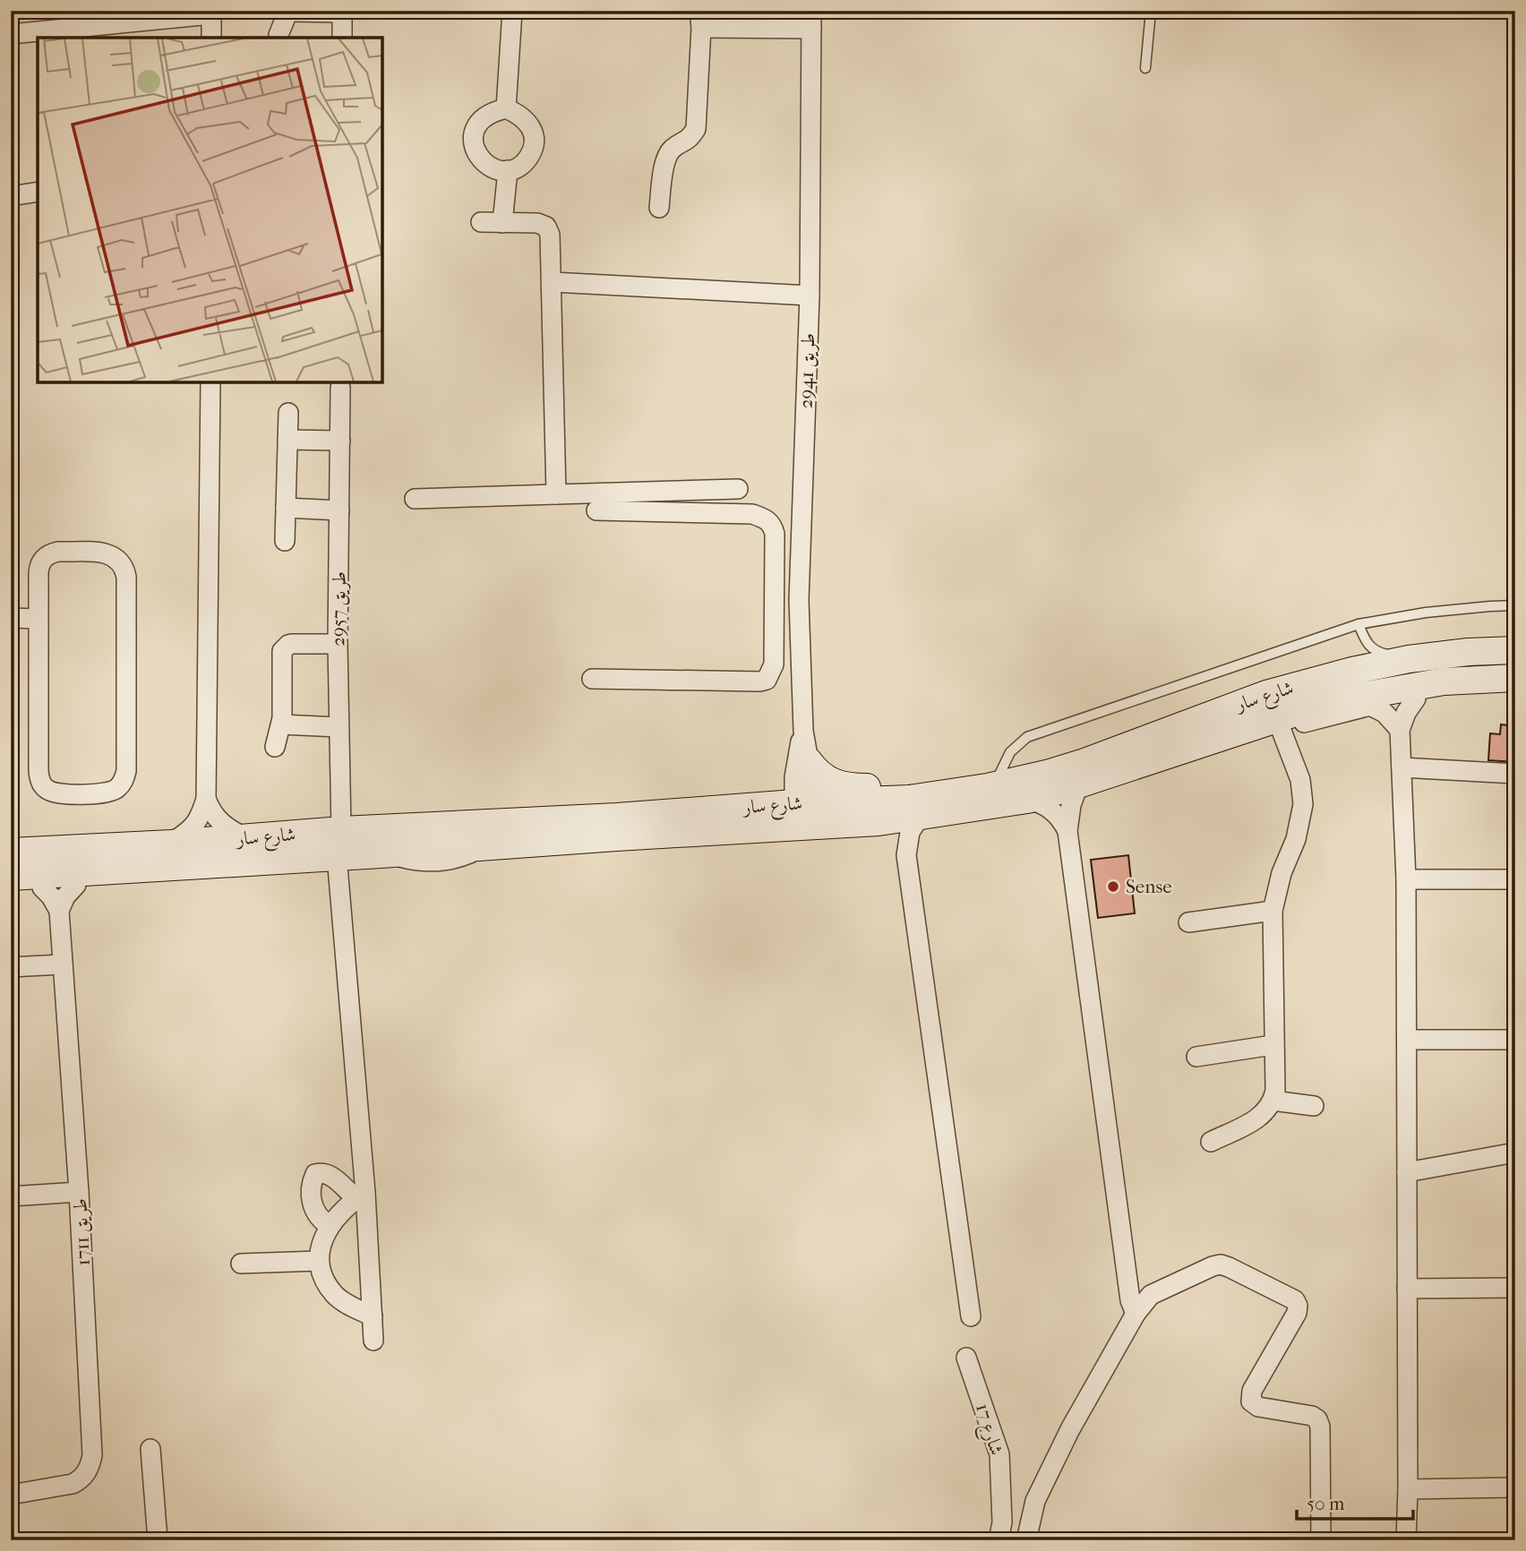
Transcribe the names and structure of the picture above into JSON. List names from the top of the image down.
{
  "streets": {
    "street": [
      "طريق 2941",
      "طريق 2957",
      "شارع سار",
      "طريق 1711",
      "شارع 17"
    ]
  },
  "crossings": [
    ["طريق 2941", "شارع سار"],
    ["طريق 2957", "شارع سار"]
  ],
  "places": ["Sense"],
  "scale_bar": "50 m"
}
